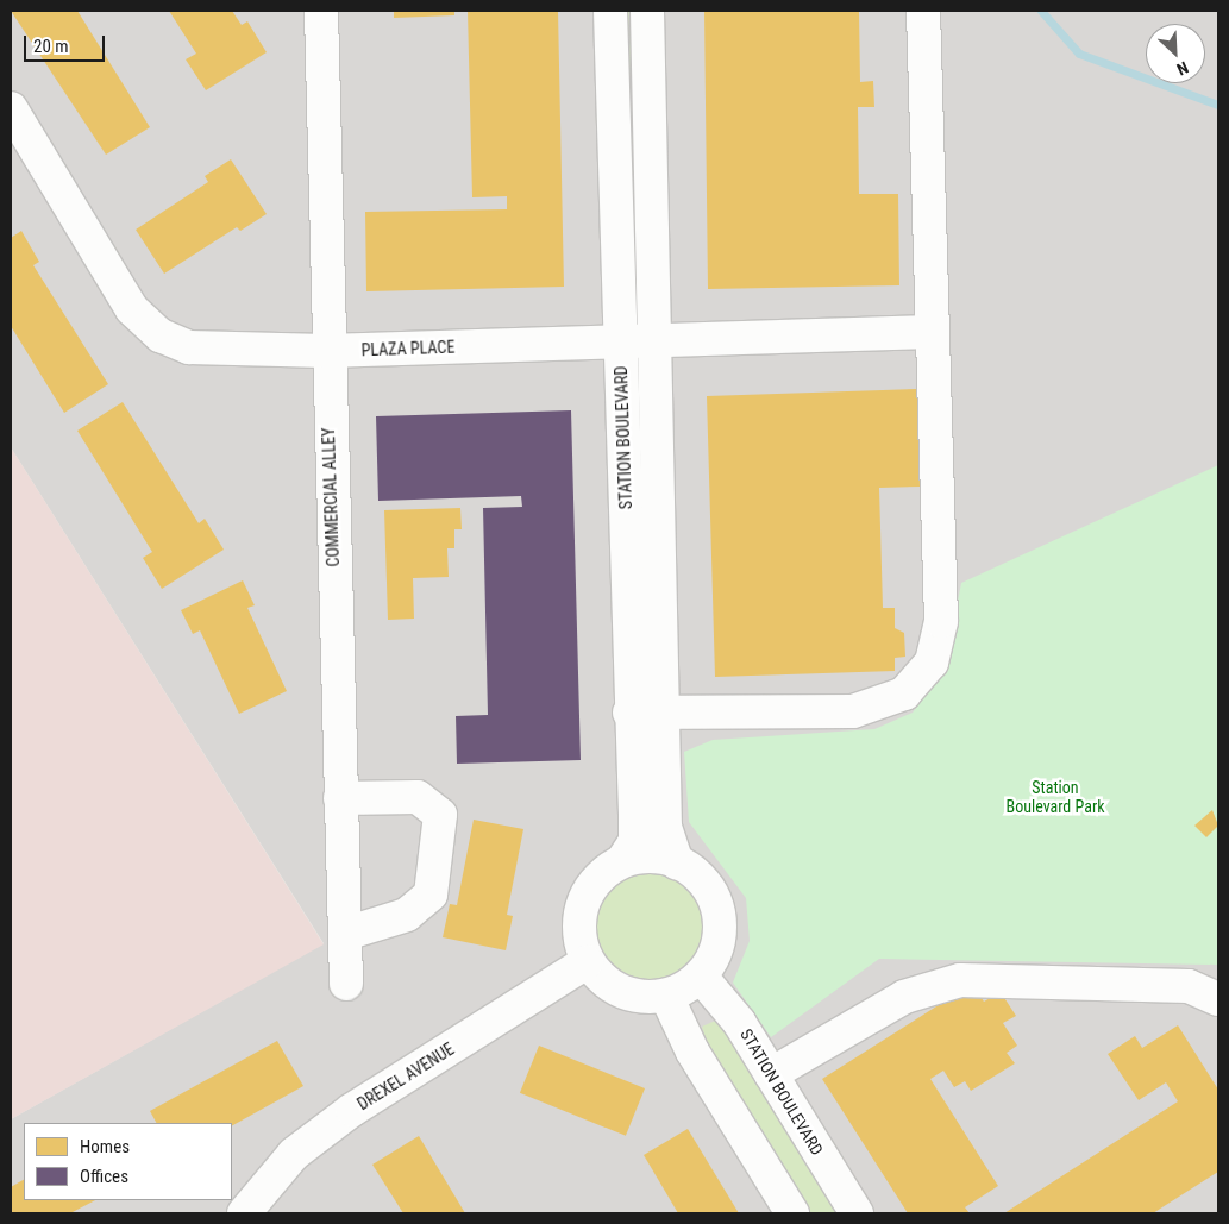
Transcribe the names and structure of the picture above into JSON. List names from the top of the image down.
{
  "streets": {
    "street": [
      "PLAZA PLACE",
      "STATION BOULEVARD",
      "COMMERCIAL ALLEY",
      "DREXEL AVENUE"
    ]
  },
  "crossings": [
    ["PLAZA PLACE", "STATION BOULEVARD"],
    ["PLAZA PLACE", "COMMERCIAL ALLEY"],
    ["STATION BOULEVARD", "DREXEL AVENUE"]
  ],
  "parks": ["Station Boulevard Park"],
  "legend": ["Homes", "Offices"],
  "scale_bar": "20 m",
  "north": "bottom right"
}
